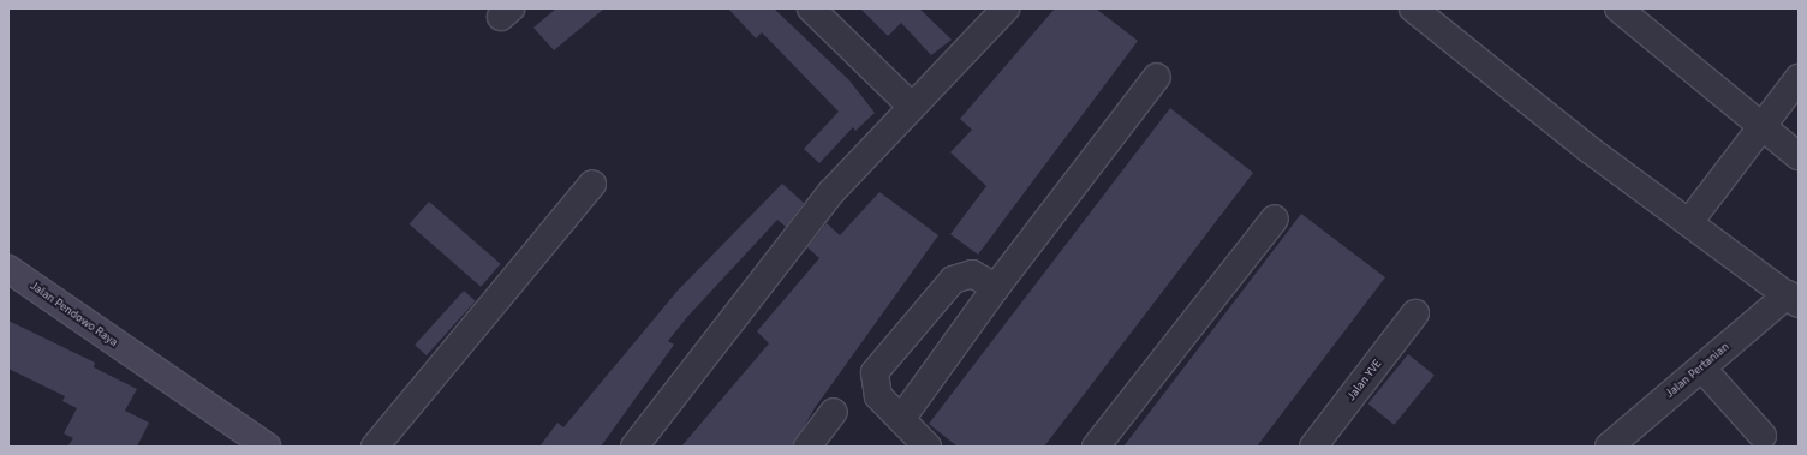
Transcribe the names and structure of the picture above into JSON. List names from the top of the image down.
{
  "streets": {
    "street": ["Jalan Pendowo Raya", "Jalan Pertanian", "Jalan YVE"]
  }
}
